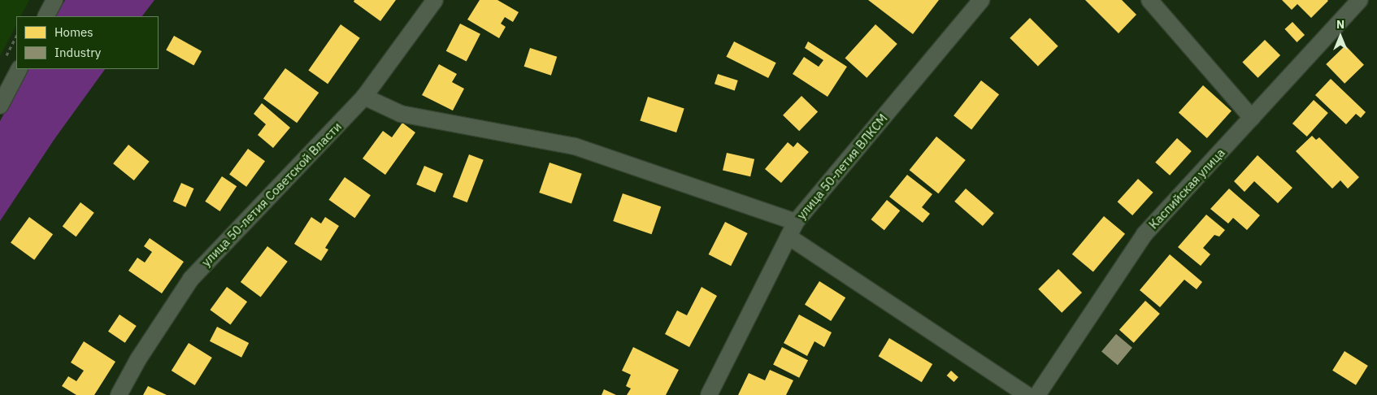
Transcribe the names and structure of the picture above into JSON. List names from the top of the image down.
{
  "streets": {
    "street": ["улица 50-летия ВЛКСМ", "Каспийская улица", "улица 50-летия Советской Власти"]
  },
  "legend": ["Homes", "Industry"],
  "north": "top"
}
